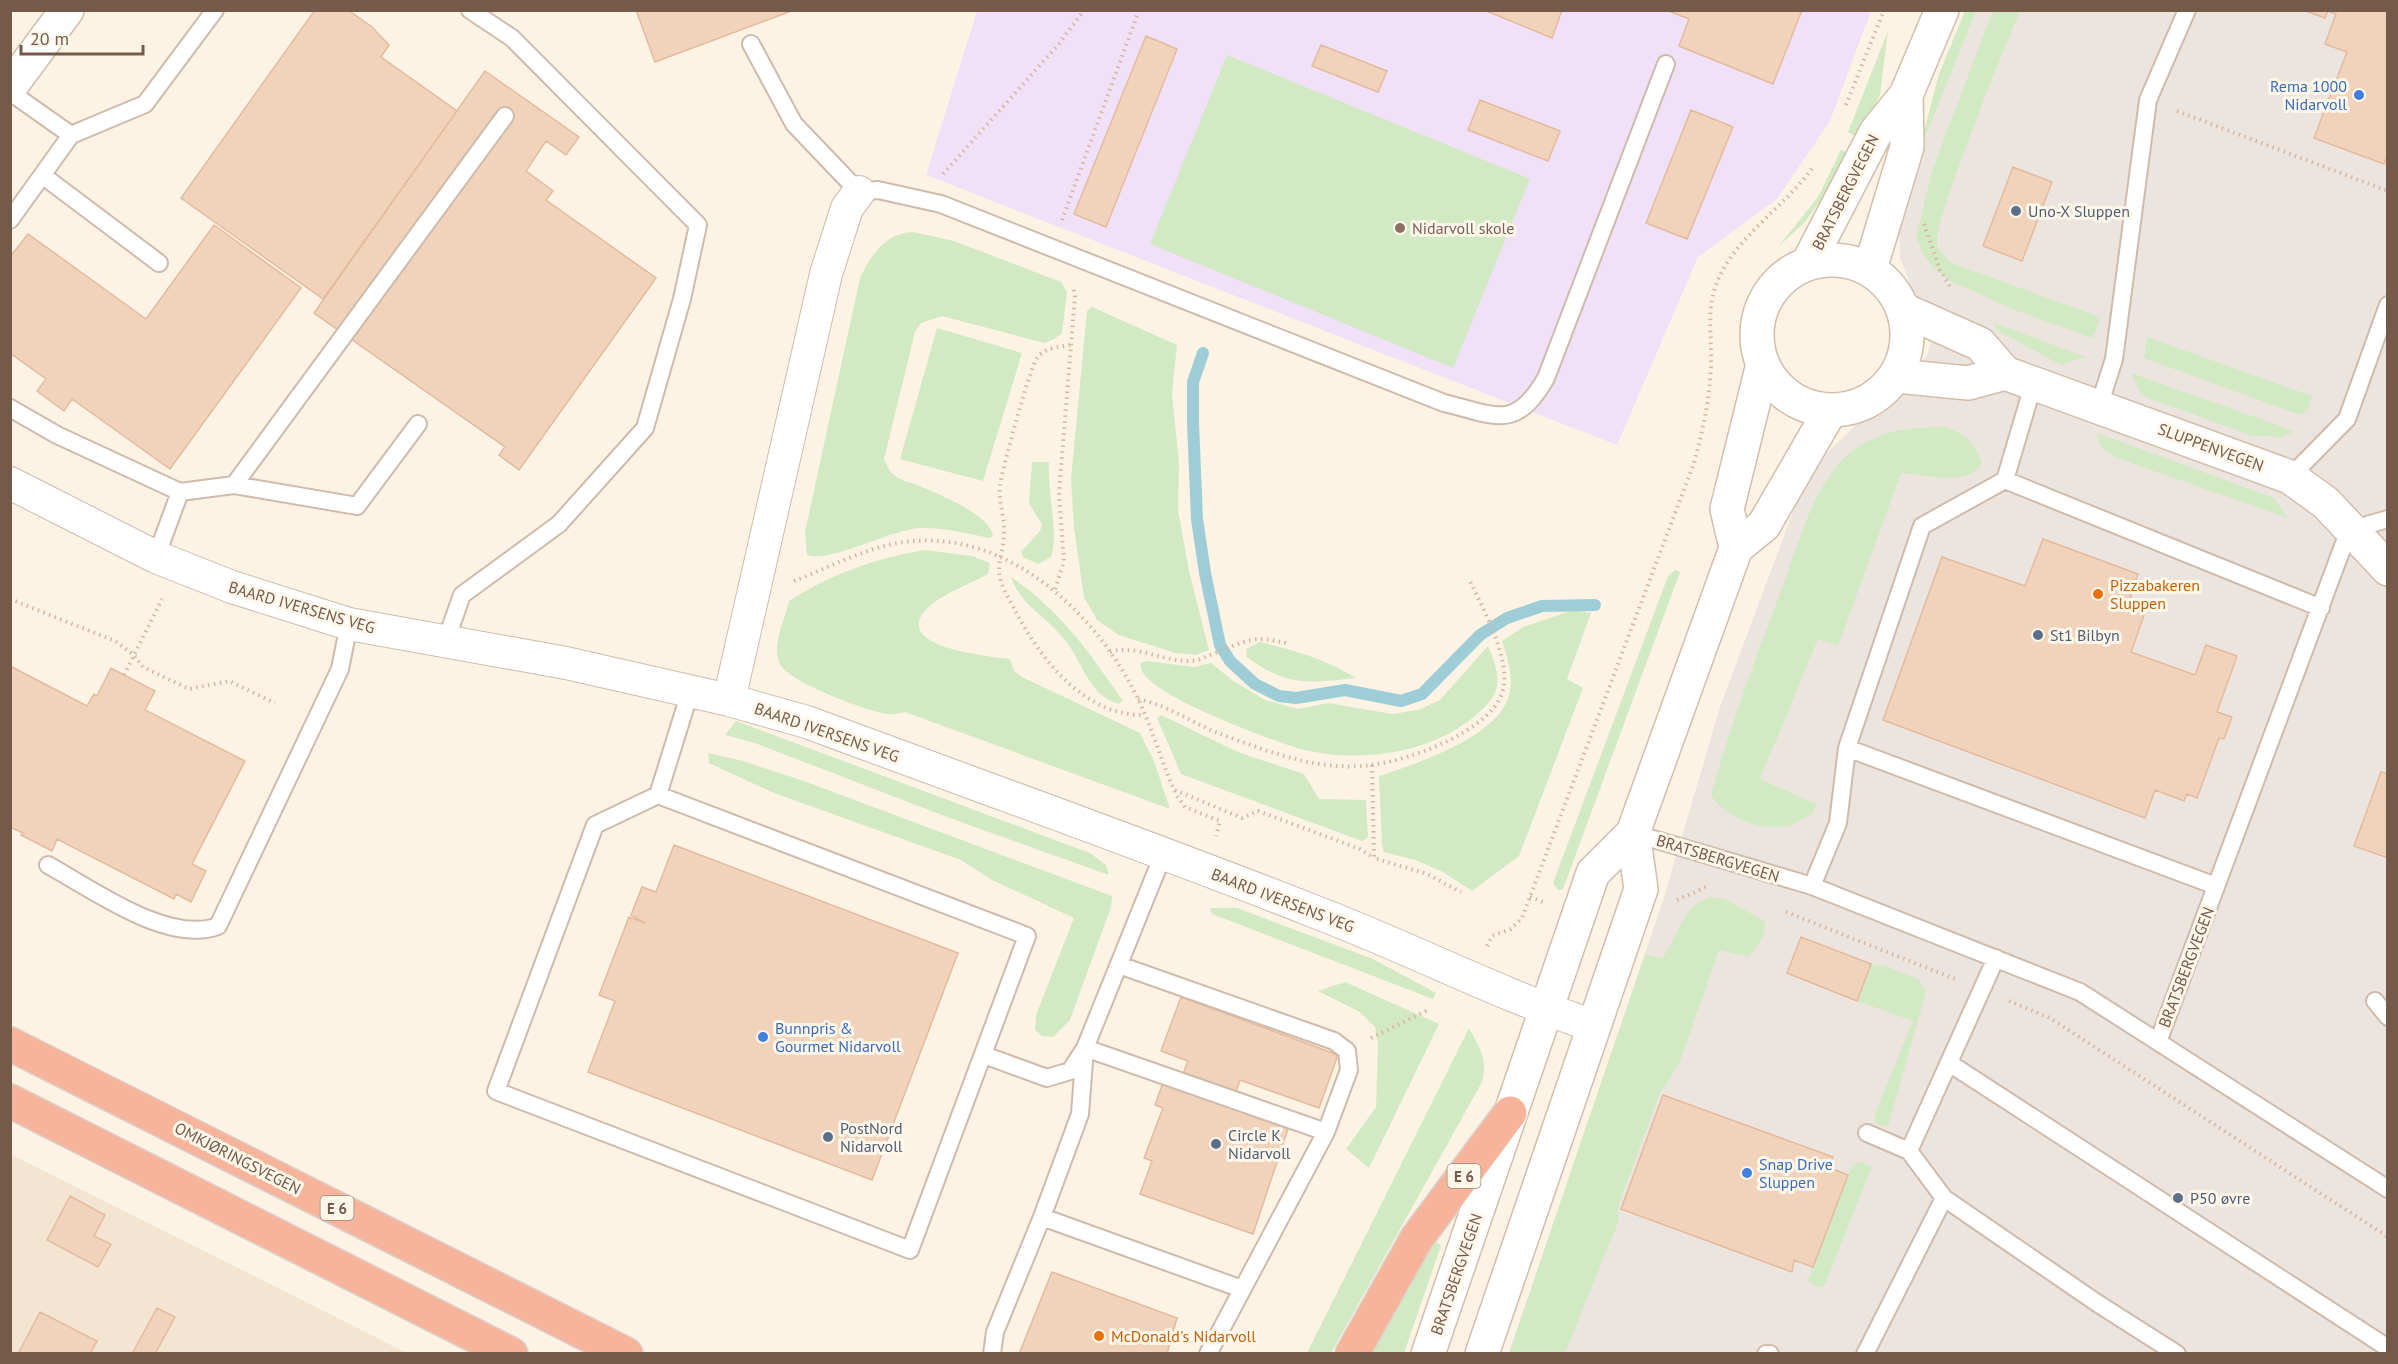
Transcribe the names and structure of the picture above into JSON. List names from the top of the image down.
{
  "streets": {
    "highway": ["OMKJØRINGSVEGEN", "E 6"],
    "main road": ["BRATSBERGVEGEN", "SLUPPENVEGEN"],
    "street": ["BAARD IVERSENS VEG"]
  },
  "crossings": [
    ["BRATSBERGVEGEN", "SLUPPENVEGEN"],
    ["BRATSBERGVEGEN", "BAARD IVERSENS VEG"],
    ["BRATSBERGVEGEN", "E 6"]
  ],
  "places": [
    "Rema 1000 Nidarvoll",
    "Uno-X Sluppen",
    "Nidarvoll skole",
    "Pizzabakeren Sluppen",
    "St1 Bilbyn",
    "Bunnpris & Gourmet Nidarvoll",
    "PostNord Nidarvoll",
    "Circle K Nidarvoll",
    "Snap Drive Sluppen",
    "P50 øvre",
    "McDonald's Nidarvoll"
  ],
  "scale_bar": "20 m"
}
